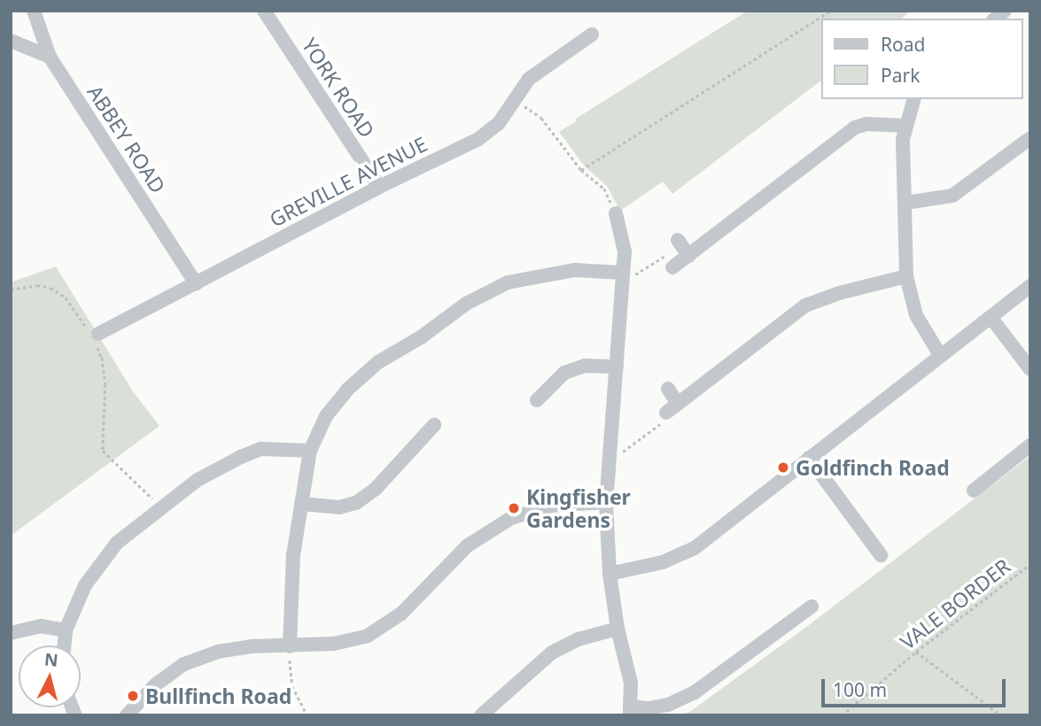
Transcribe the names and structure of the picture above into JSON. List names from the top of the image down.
{
  "streets": {
    "street": ["YORK ROAD", "ABBEY ROAD", "GREVILLE AVENUE"],
    "path": ["VALE BORDER"]
  },
  "crossings": [
    ["YORK ROAD", "GREVILLE AVENUE"],
    ["ABBEY ROAD", "GREVILLE AVENUE"]
  ],
  "places": ["Goldfinch Road", "Kingfisher Gardens", "Bullfinch Road"],
  "legend": ["Road", "Park"],
  "scale_bar": "100 m",
  "north": "top"
}
